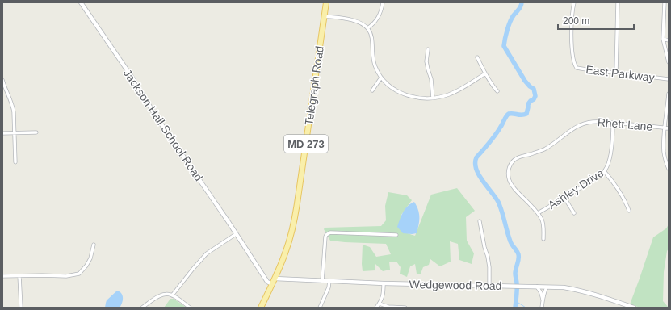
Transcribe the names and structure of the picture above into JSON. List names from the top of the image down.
{
  "streets": {
    "main road": ["Telegraph Road", "MD 273"],
    "street": [
      "East Parkway",
      "Rhett Lane",
      "Jackson Hall School Road",
      "Ashley Drive",
      "Wedgewood Road"
    ]
  },
  "crossings": [
    ["Telegraph Road", "Jackson Hall School Road"],
    ["Telegraph Road", "Wedgewood Road"],
    ["Rhett Lane", "Ashley Drive"]
  ],
  "scale_bar": "200 m"
}
